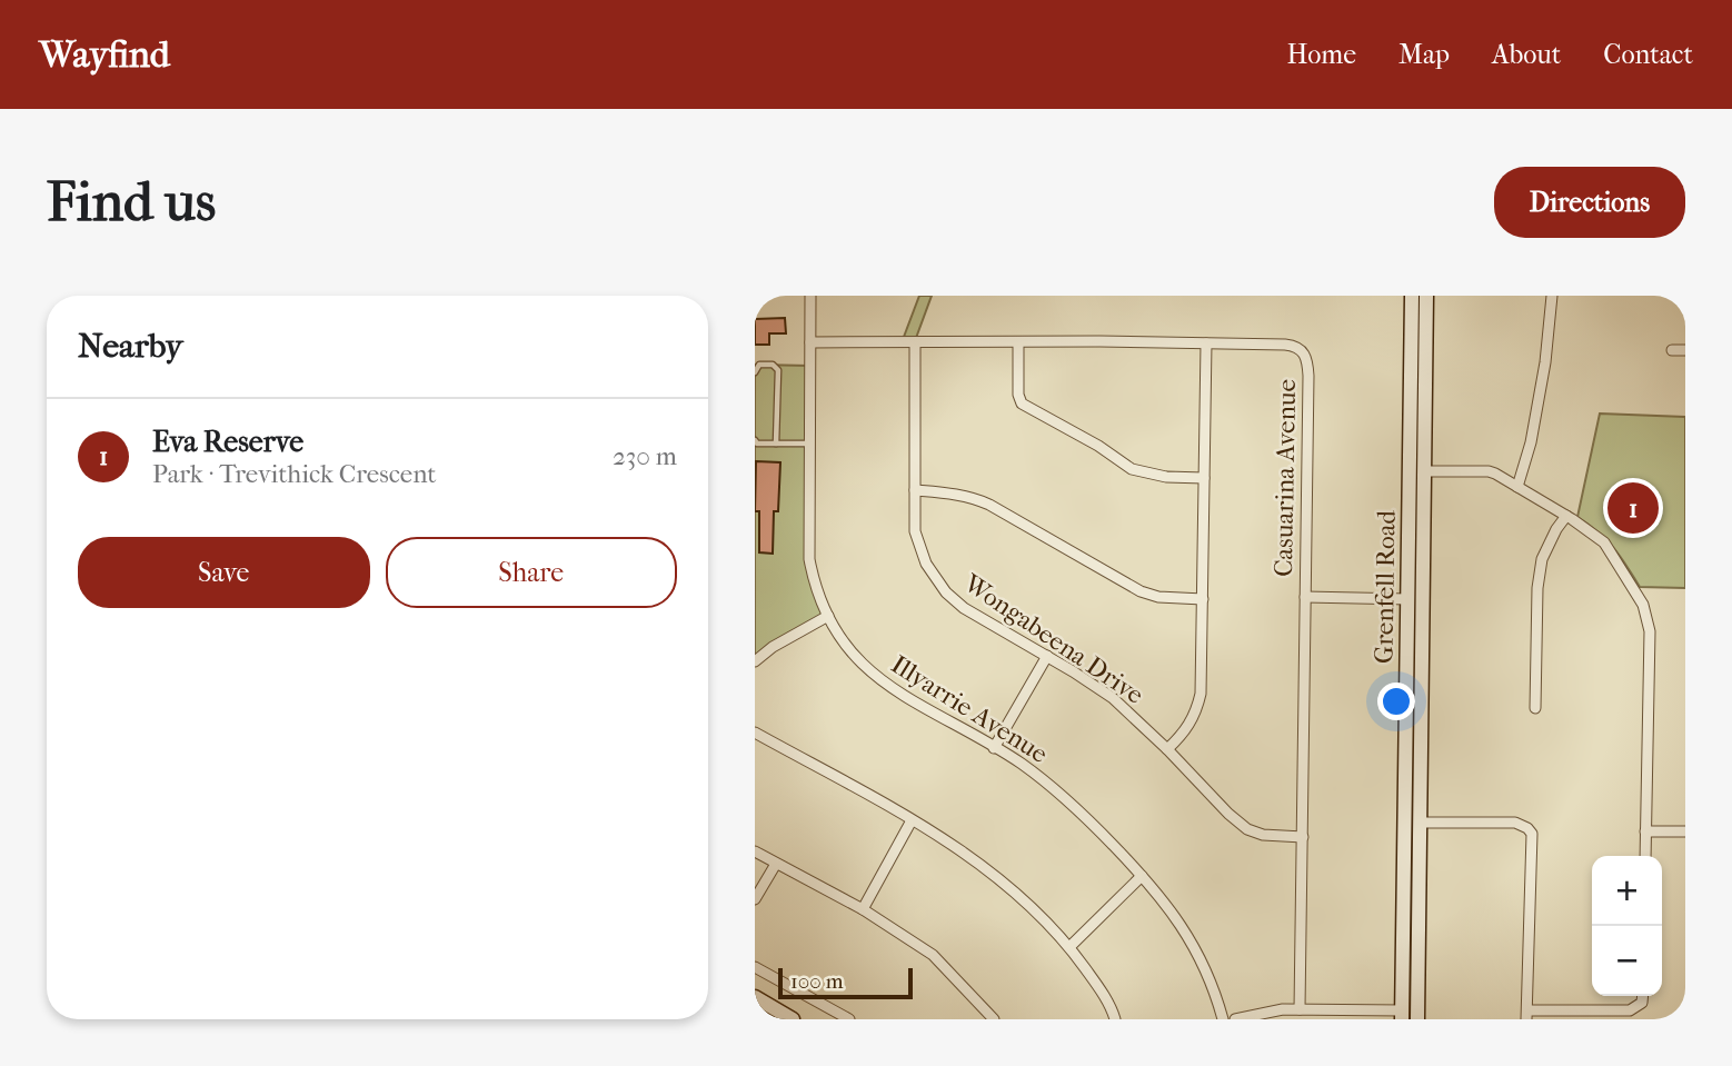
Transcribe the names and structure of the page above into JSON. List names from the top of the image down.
{
  "streets": {
    "main road": ["Grenfell Road"],
    "street": ["Casuarina Avenue", "Wongabeena Drive", "Illyarrie Avenue"]
  },
  "crossings": [
    ["Casuarina Avenue", "Wongabeena Drive"],
    ["Casuarina Avenue", "Illyarrie Avenue"]
  ],
  "scale_bar": "100 m",
  "page": {
    "header": "Wayfind",
    "nav": [
      "Home",
      "Map",
      "About",
      "Contact"
    ],
    "buttons": [
      "Directions",
      ["Save", "Share"]
    ],
    "title": "Find us",
    "heading": "Nearby",
    "list": [
      {
        "mark": "1",
        "name": "Eva Reserve",
        "note": "Park · Trevithick Crescent",
        "value": "230 m"
      }
    ],
    "pins": "1",
    "map_buttons": ["+", "−"],
    "scale": "100 m"
  }
}
